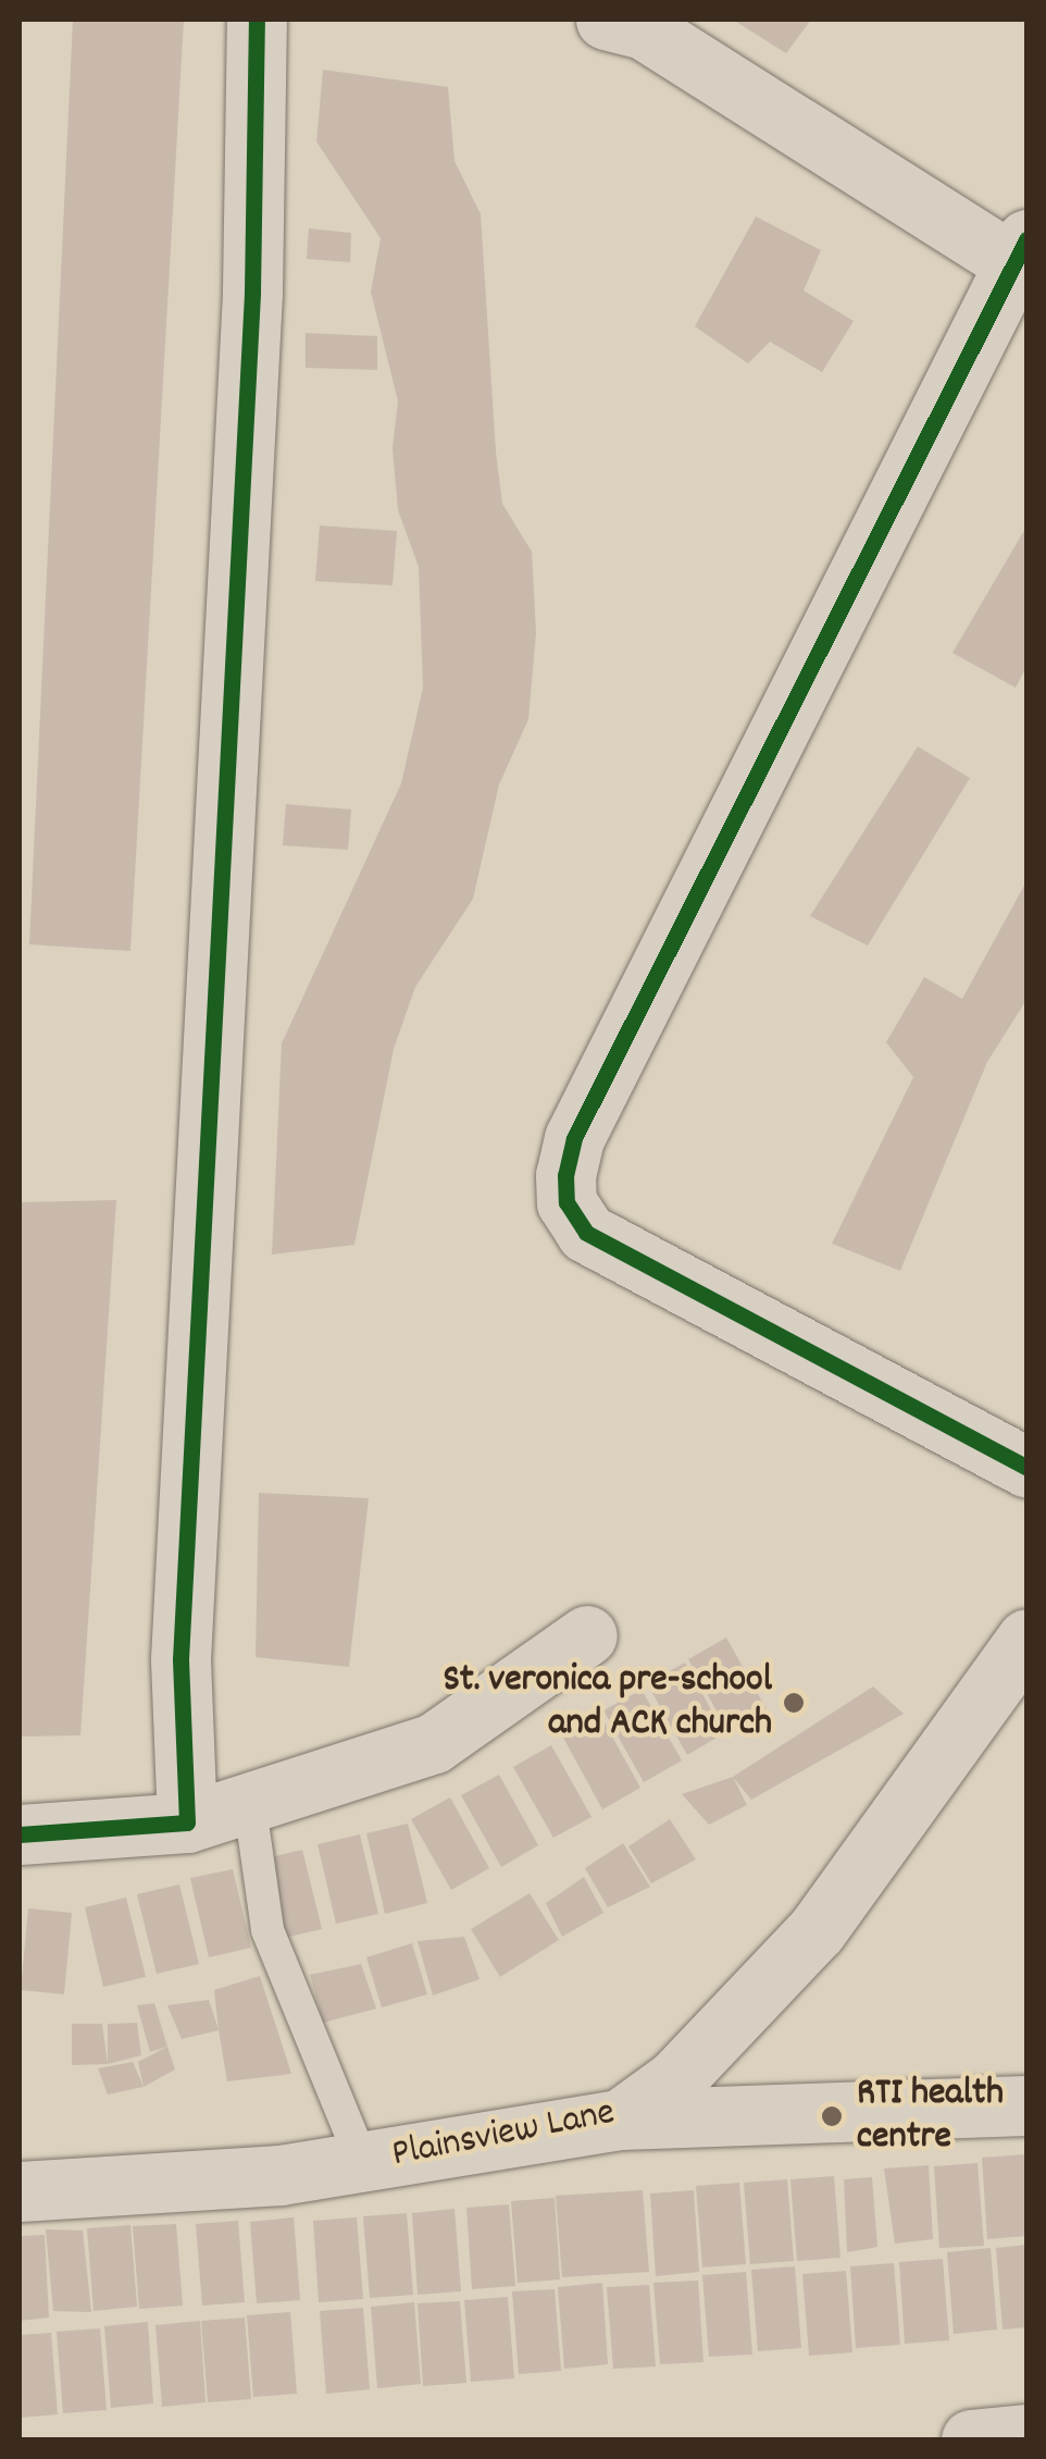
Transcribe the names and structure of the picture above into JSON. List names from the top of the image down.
{
  "streets": {
    "street": ["Plainsview Lane"]
  },
  "places": ["St. veronica pre-school and ACK church", "RTI health centre"]
}
